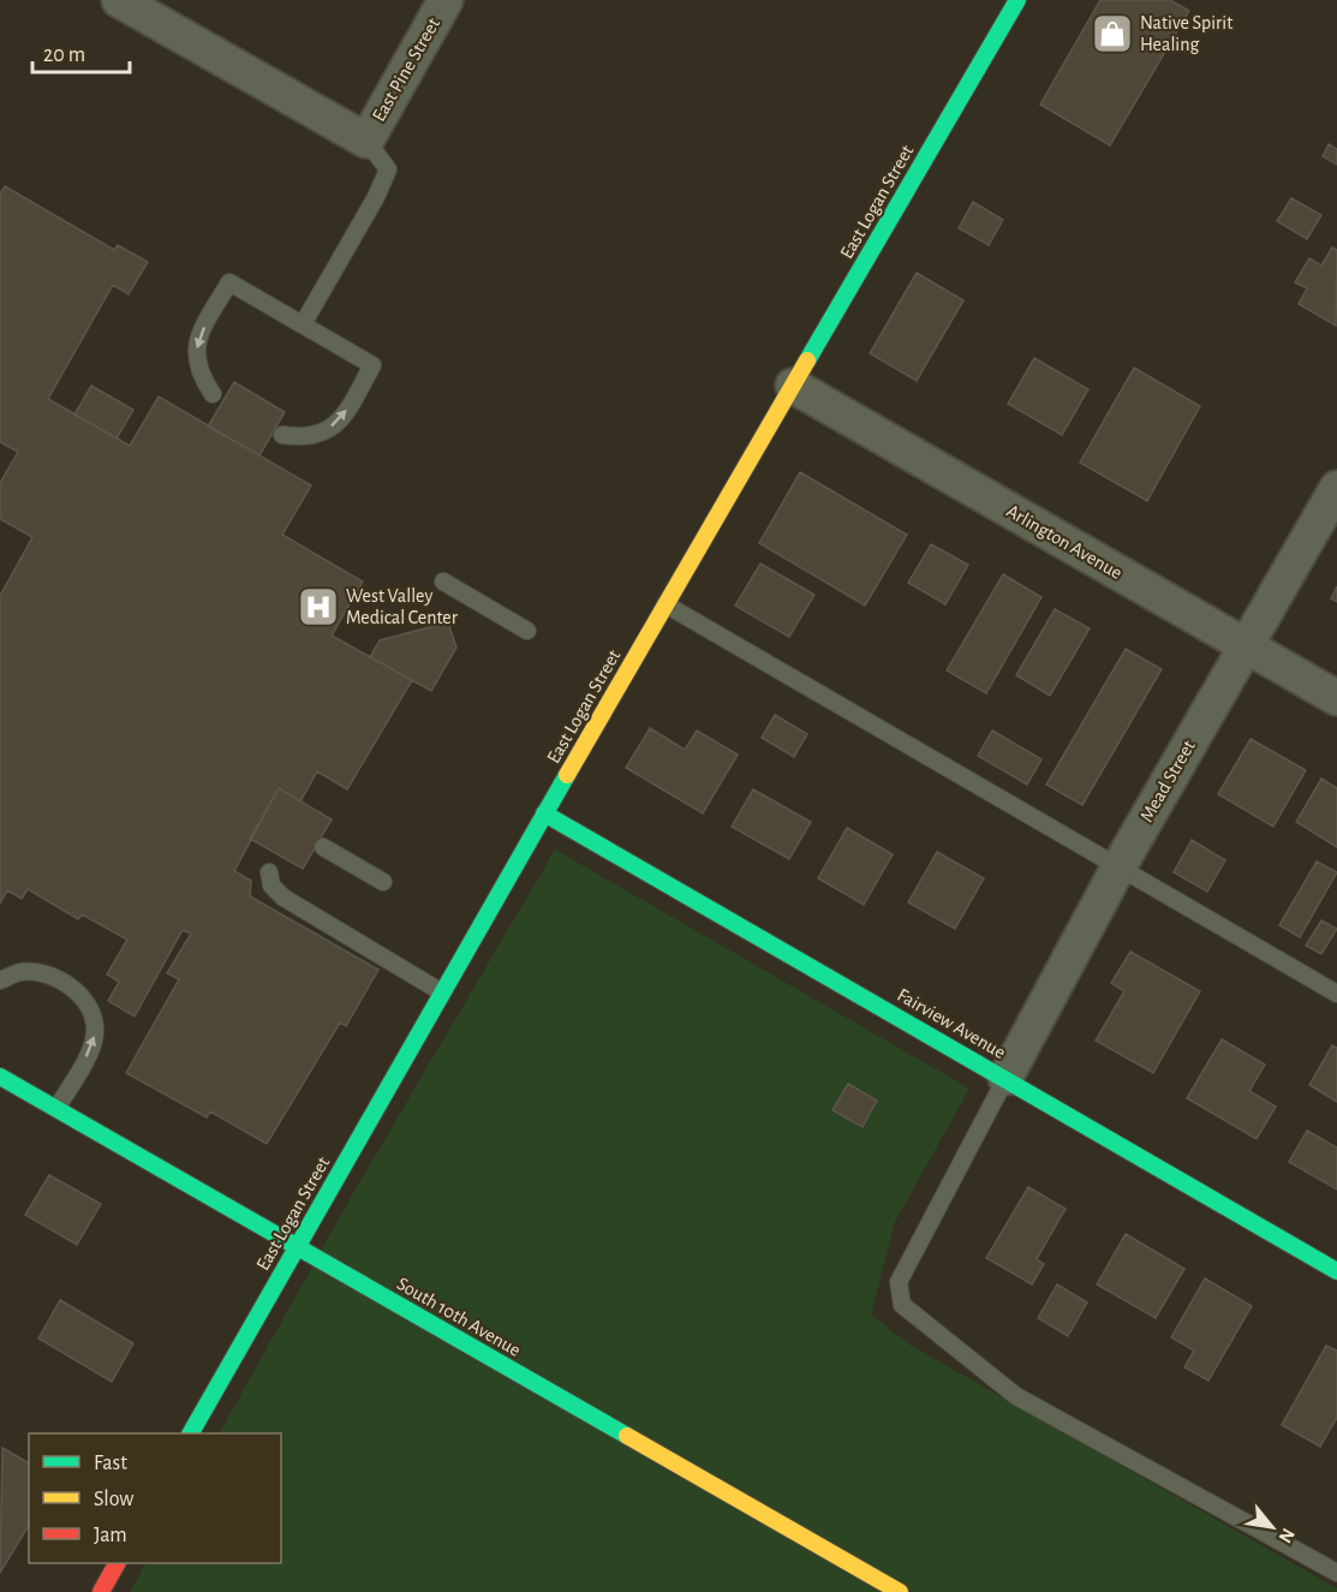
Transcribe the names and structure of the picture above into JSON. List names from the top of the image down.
{
  "streets": {
    "street": [
      "East Pine Street",
      "East Logan Street",
      "Arlington Avenue",
      "Mead Street",
      "Fairview Avenue",
      "South 10th Avenue"
    ]
  },
  "crossings": [
    ["East Logan Street", "Arlington Avenue"],
    ["East Logan Street", "Fairview Avenue"],
    ["East Logan Street", "South 10th Avenue"],
    ["Arlington Avenue", "Mead Street"],
    ["Mead Street", "Fairview Avenue"]
  ],
  "places": {
    "shop": ["Native Spirit Healing"],
    "hospital": ["West Valley Medical Center"]
  },
  "legend": ["Fast", "Slow", "Jam"],
  "scale_bar": "20 m",
  "north": "bottom right"
}
